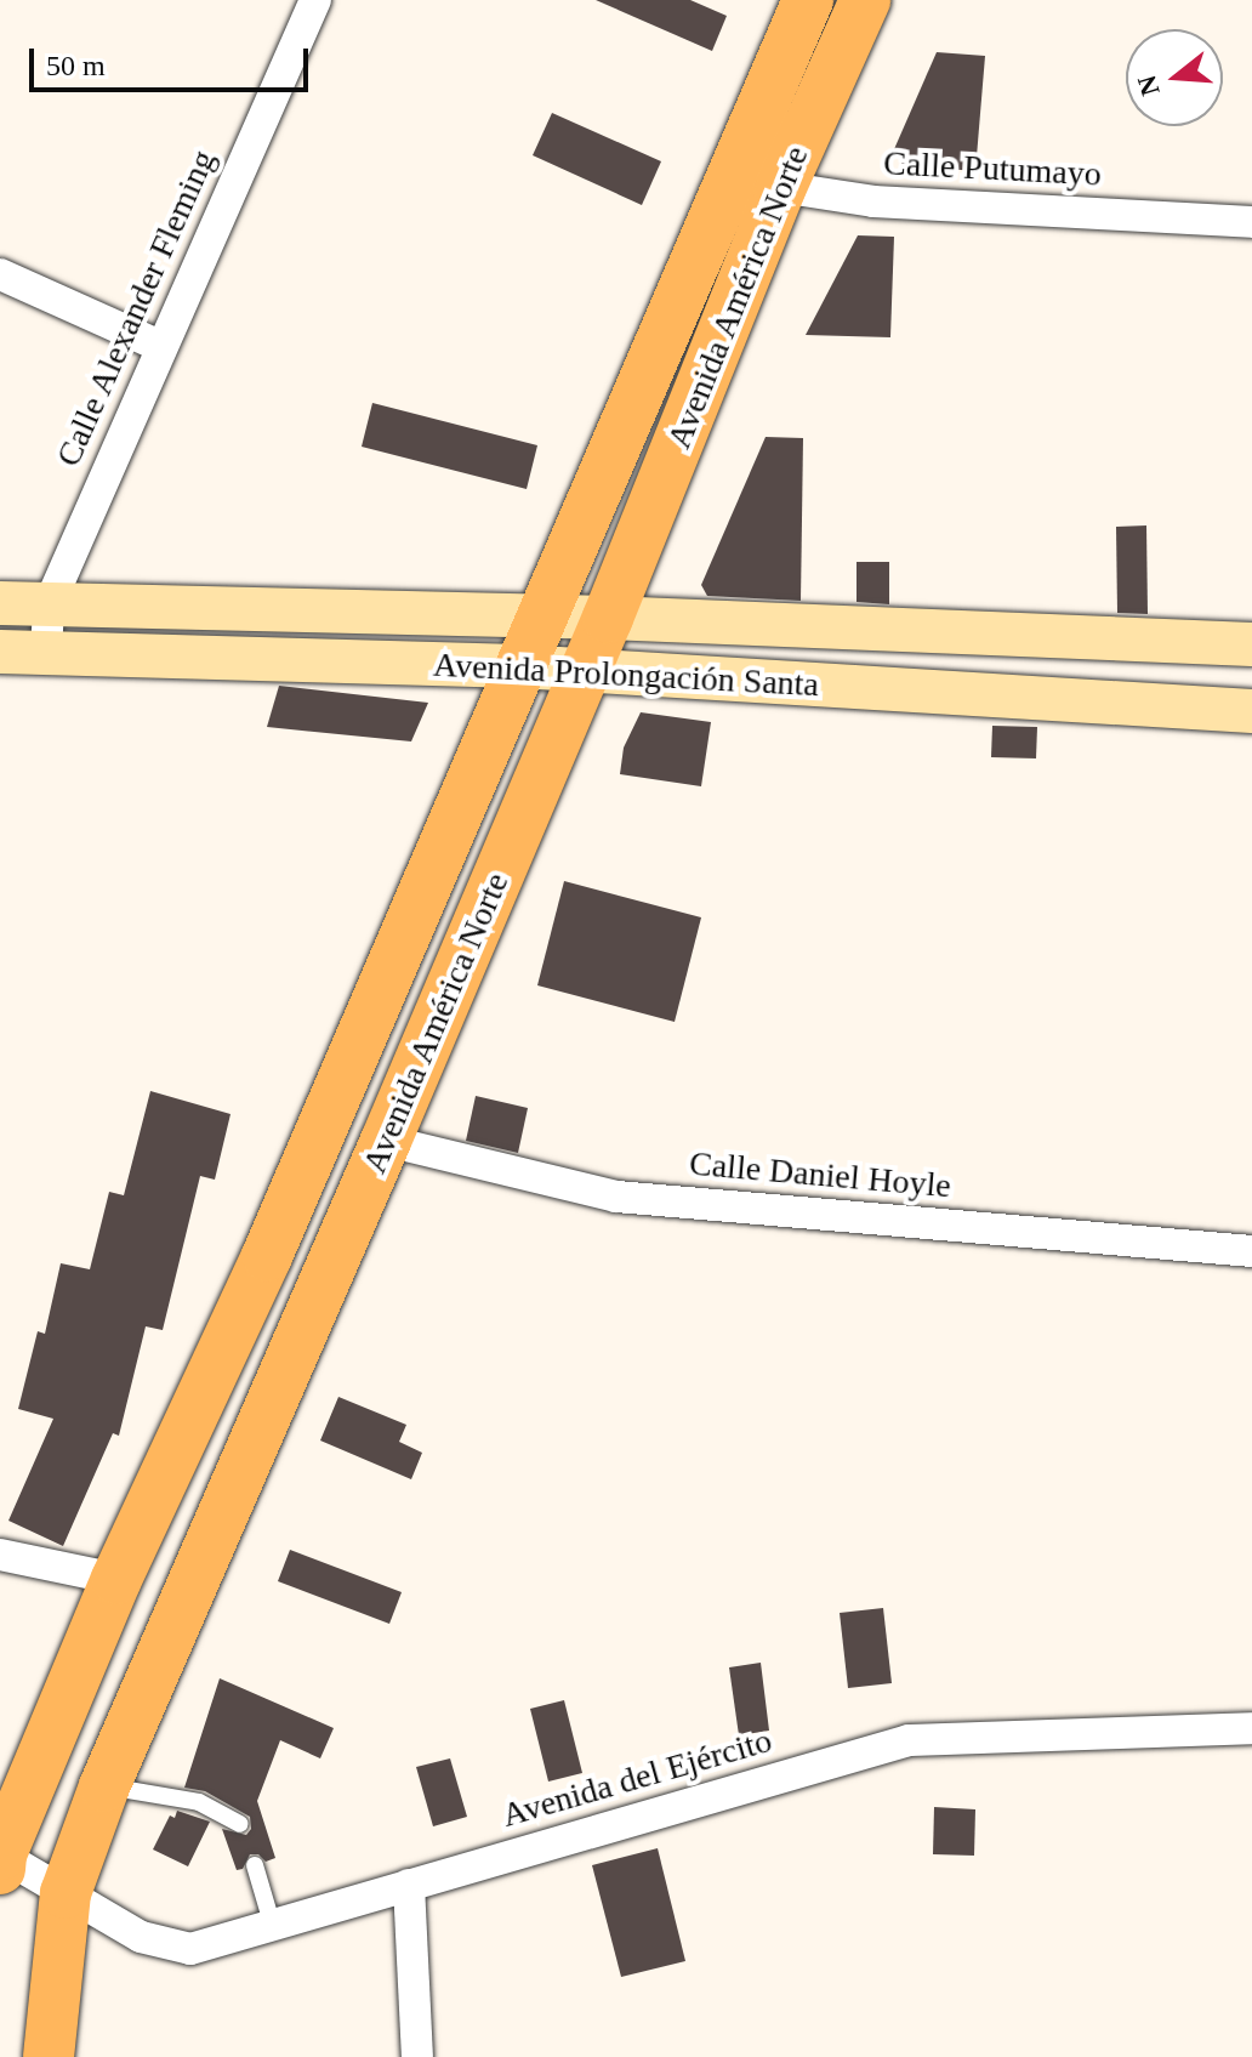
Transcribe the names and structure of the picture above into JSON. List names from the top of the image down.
{
  "streets": {
    "main road": ["Avenida América Norte"],
    "street": [
      "Calle Putumayo",
      "Calle Alexander Fleming",
      "Avenida Prolongación Santa",
      "Calle Daniel Hoyle",
      "Avenida del Ejército"
    ]
  },
  "crossings": [
    ["Calle Putumayo", "Avenida América Norte"],
    ["Avenida América Norte", "Avenida Prolongación Santa"],
    ["Avenida América Norte", "Calle Daniel Hoyle"],
    ["Avenida América Norte", "Avenida del Ejército"],
    ["Calle Alexander Fleming", "Avenida Prolongación Santa"]
  ],
  "scale_bar": "50 m",
  "north": "left"
}
